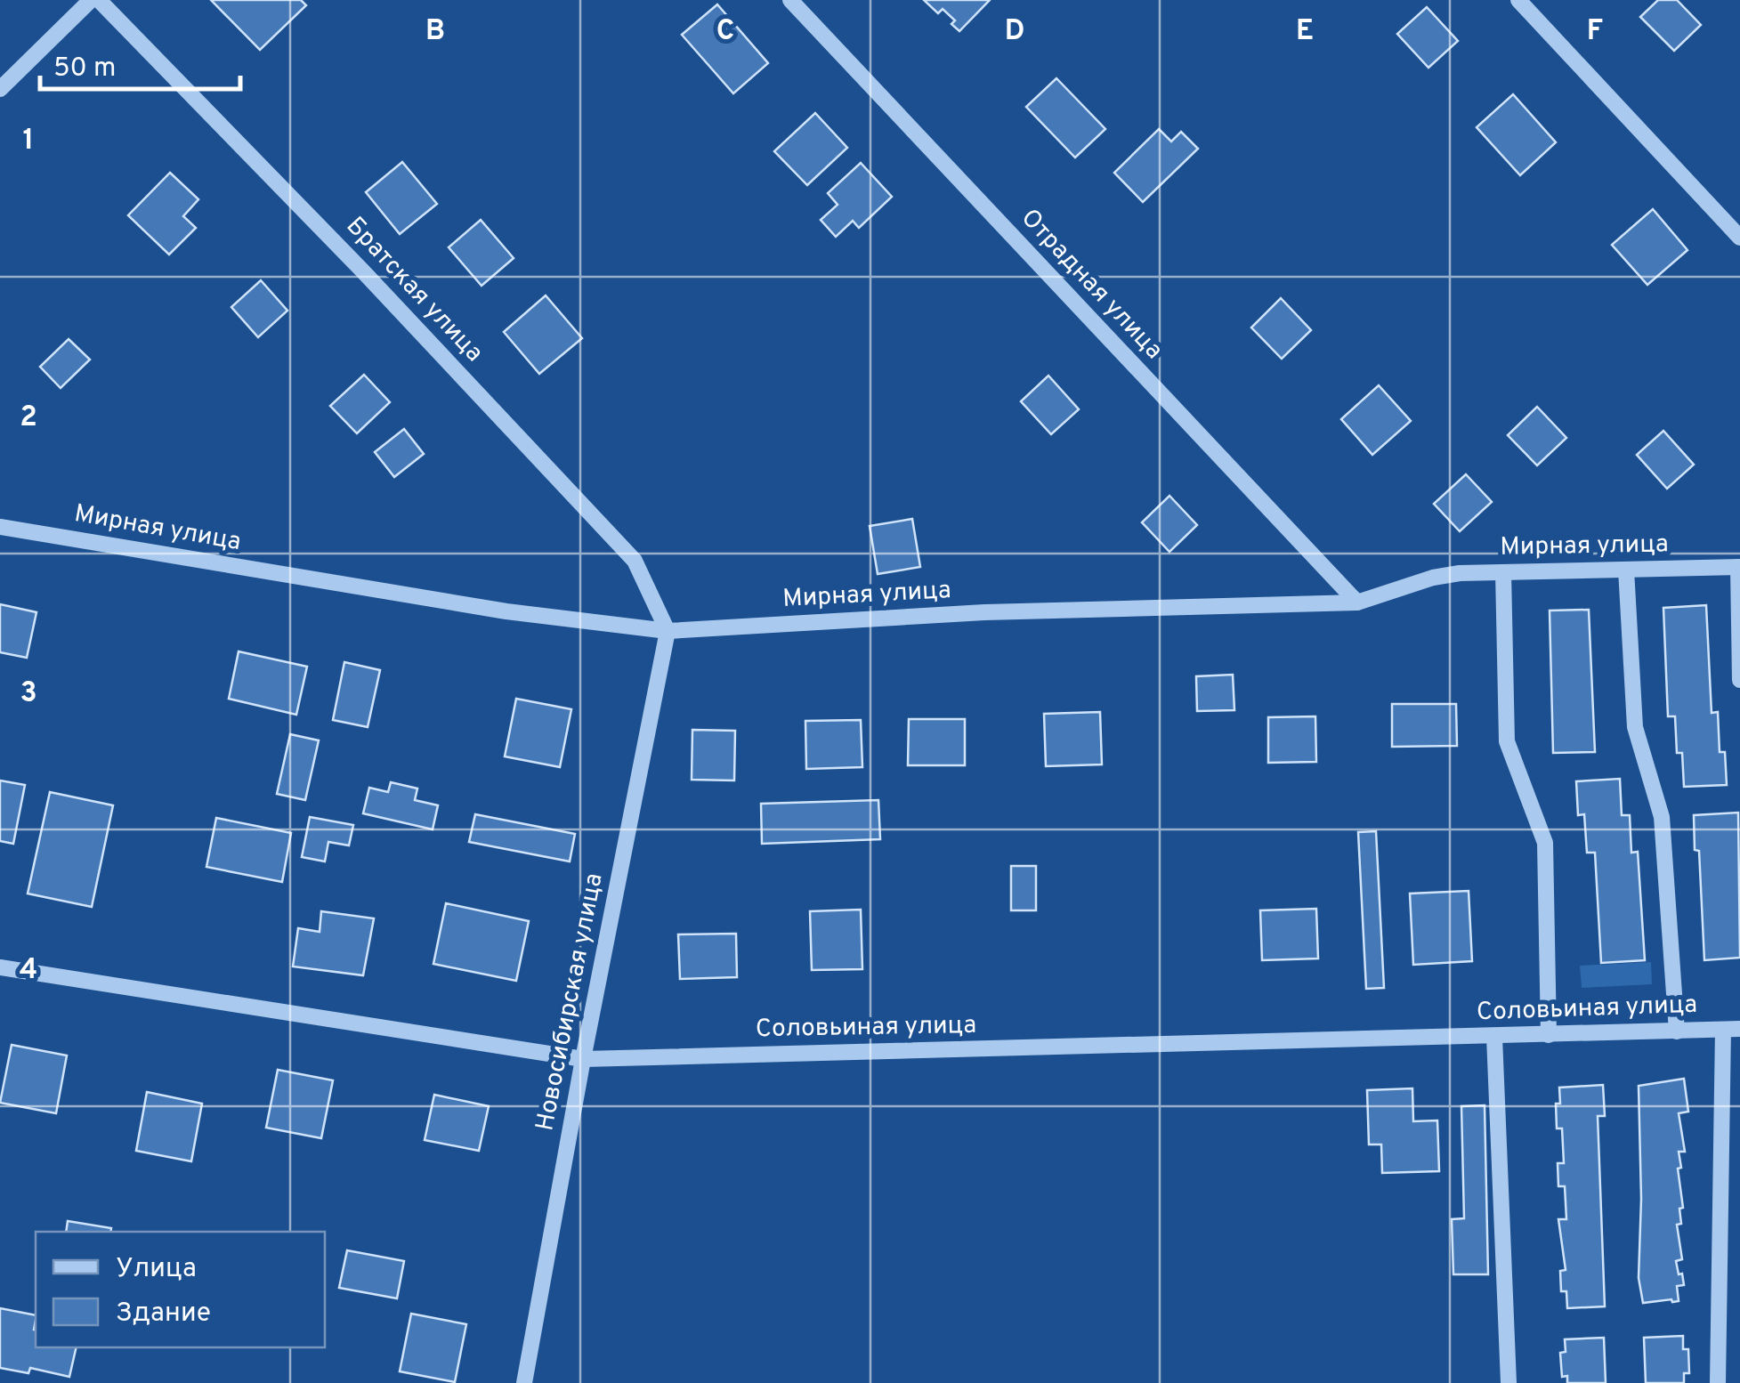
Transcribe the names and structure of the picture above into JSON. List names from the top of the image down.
{
  "streets": {
    "street": [
      "Отрадная улица",
      "Братская улица",
      "Мирная улица",
      "Новосибирская улица",
      "Соловьиная улица"
    ]
  },
  "crossings": [
    ["Отрадная улица", "Мирная улица"],
    ["Братская улица", "Мирная улица"],
    ["Братская улица", "Новосибирская улица"],
    ["Мирная улица", "Новосибирская улица"],
    ["Новосибирская улица", "Соловьиная улица"]
  ],
  "legend": ["Улица", "Здание"],
  "scale_bar": "50 m",
  "grid": {
    "columns": [
      "B",
      "C",
      "D",
      "E",
      "F"
    ],
    "rows": [
      "1",
      "2",
      "3",
      "4"
    ]
  }
}
